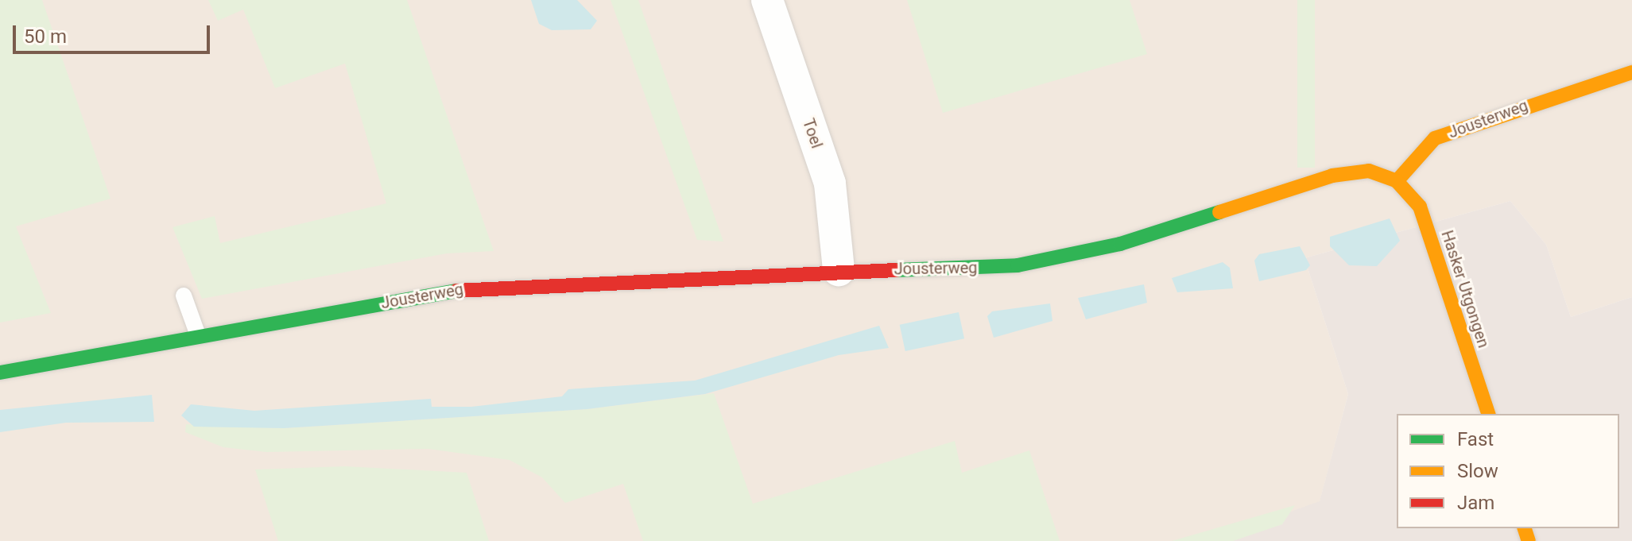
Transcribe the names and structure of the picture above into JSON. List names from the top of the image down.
{
  "streets": {
    "street": ["Jousterweg", "Toel", "Hasker Utgongen"]
  },
  "crossings": [
    ["Jousterweg", "Toel"],
    ["Jousterweg", "Hasker Utgongen"]
  ],
  "legend": ["Fast", "Slow", "Jam"],
  "scale_bar": "50 m"
}
